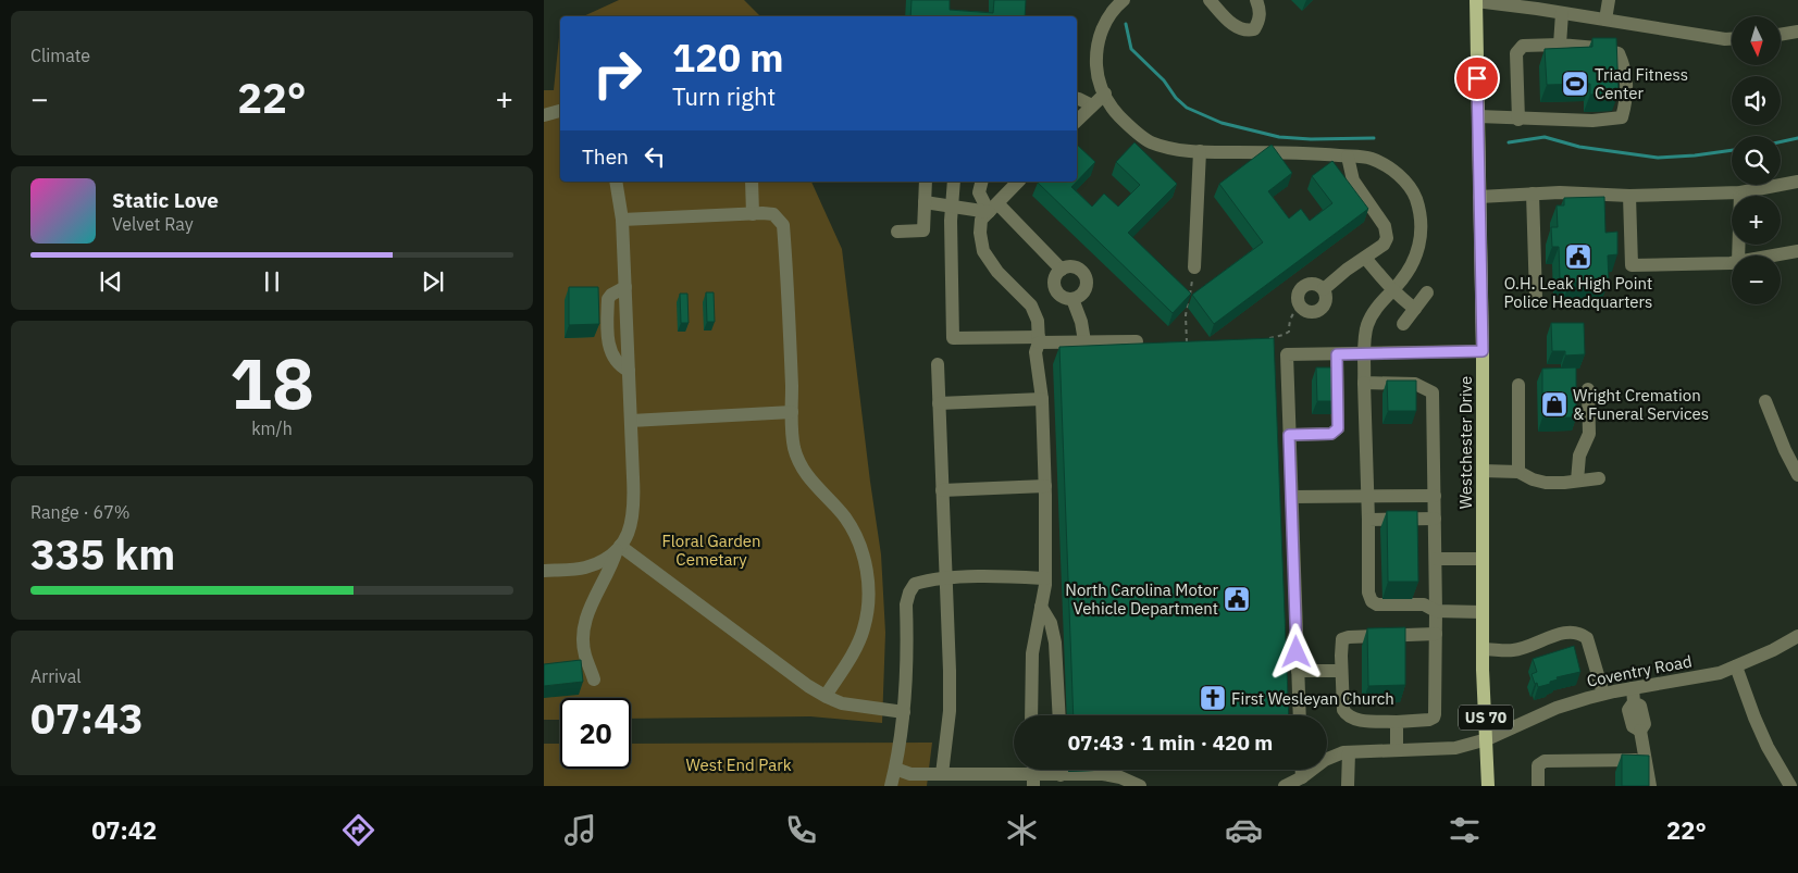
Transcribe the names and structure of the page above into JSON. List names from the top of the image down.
{
  "streets": {
    "main road": ["Westchester Drive", "US 70"],
    "street": ["Coventry Road"]
  },
  "crossings": [
    ["Westchester Drive", "Coventry Road"]
  ],
  "parks": ["Floral Garden Cemetary", "West End Park"],
  "places": {
    "sports": ["Triad Fitness Center"],
    "public building": ["O.H. Leak High Point Police Headquarters", "North Carolina Motor Vehicle Department"],
    "shop": ["Wright Cremation & Funeral Services"],
    "church": ["First Wesleyan Church"]
  },
  "north": "bottom",
  "page": {
    "tile": [
      "Climate",
      ["18", "km/h"],
      ["Range · 67%", "335 km"],
      ["Arrival", "07:43"]
    ],
    "map_buttons": ["+", "−"],
    "turn": ["120 m", "Turn right"],
    "heat": ["−", "22°", "+"],
    "then": "Then",
    "song": ["Static Love", "Velvet Ray"],
    "limit": "20",
    "trip": "07:43 · 1 min · 420 m",
    "tabs": ["07:42", "22°"]
  }
}
